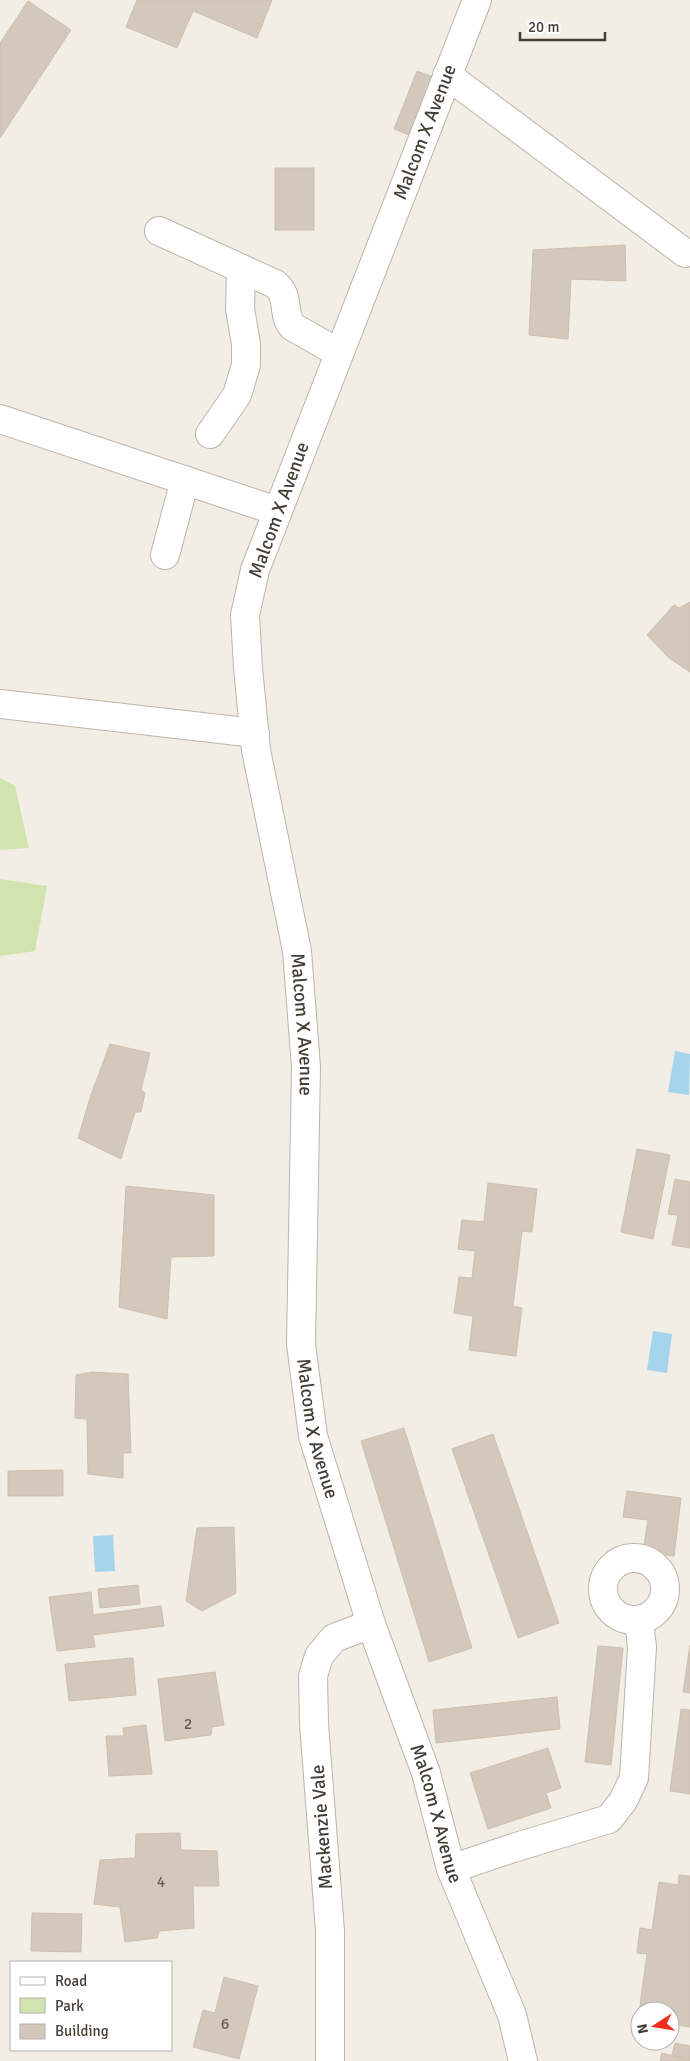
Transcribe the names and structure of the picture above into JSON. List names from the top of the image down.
{
  "streets": {
    "street": ["Malcom X Avenue", "Mackenzie Vale"]
  },
  "crossings": [
    ["Malcom X Avenue", "Mackenzie Vale"]
  ],
  "house_numbers": ["2", "4", "6"],
  "legend": ["Road", "Park", "Building"],
  "scale_bar": "20 m",
  "north": "left"
}
